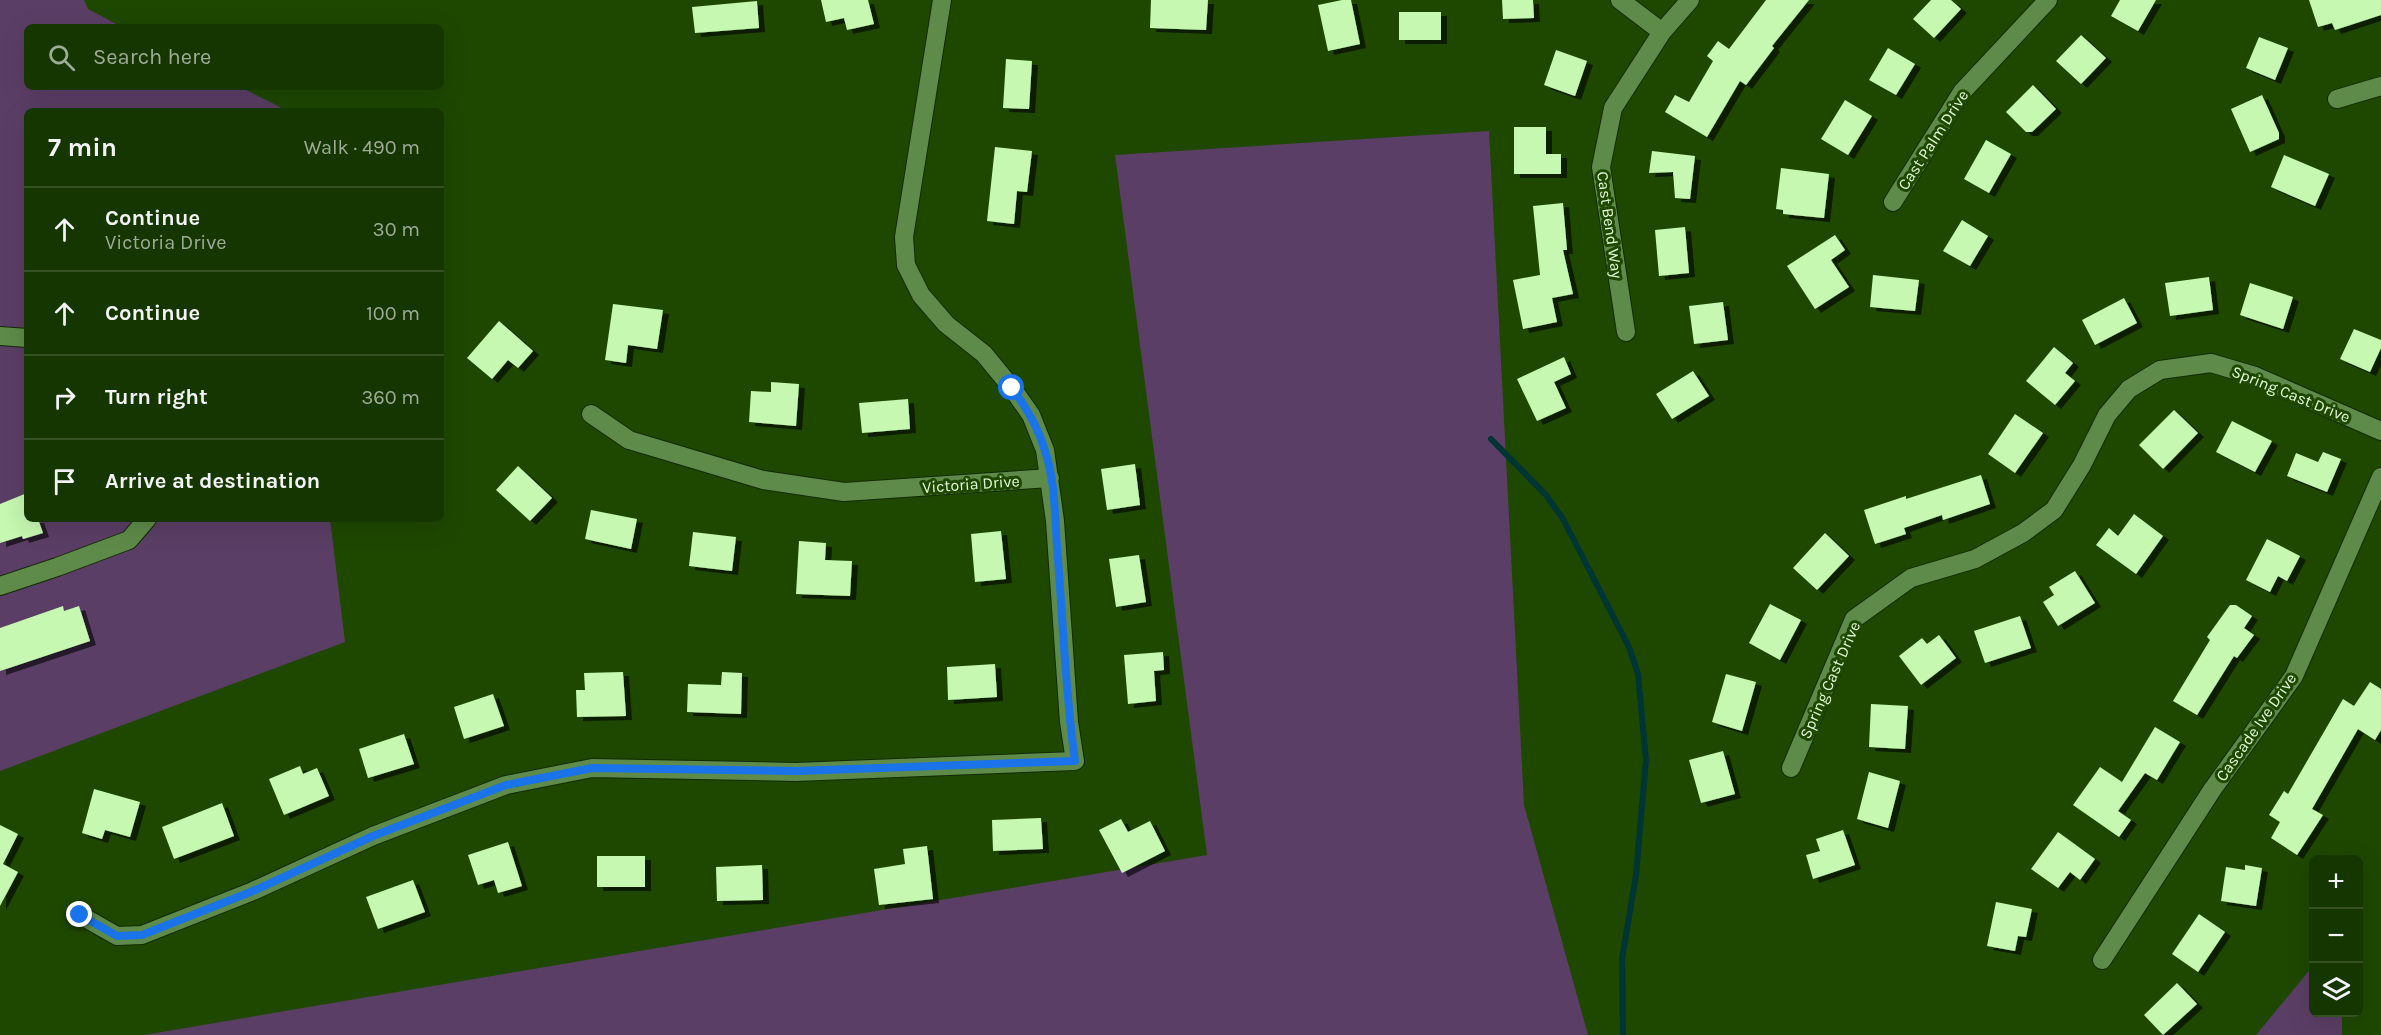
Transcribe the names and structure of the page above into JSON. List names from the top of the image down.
{
  "streets": {
    "street": [
      "Cast Palm Drive",
      "Cast Bend Way",
      "Spring Cast Drive",
      "Victoria Drive",
      "Cascade Ive Drive"
    ]
  },
  "page": {
    "search": "Search here",
    "heading": ["7 min", "Walk · 490 m"],
    "list": [
      ["Continue", "Victoria Drive", "30 m"],
      ["Continue", "100 m"],
      ["Turn right", "360 m"],
      "Arrive at destination"
    ],
    "map_buttons": ["+", "−"]
  }
}
